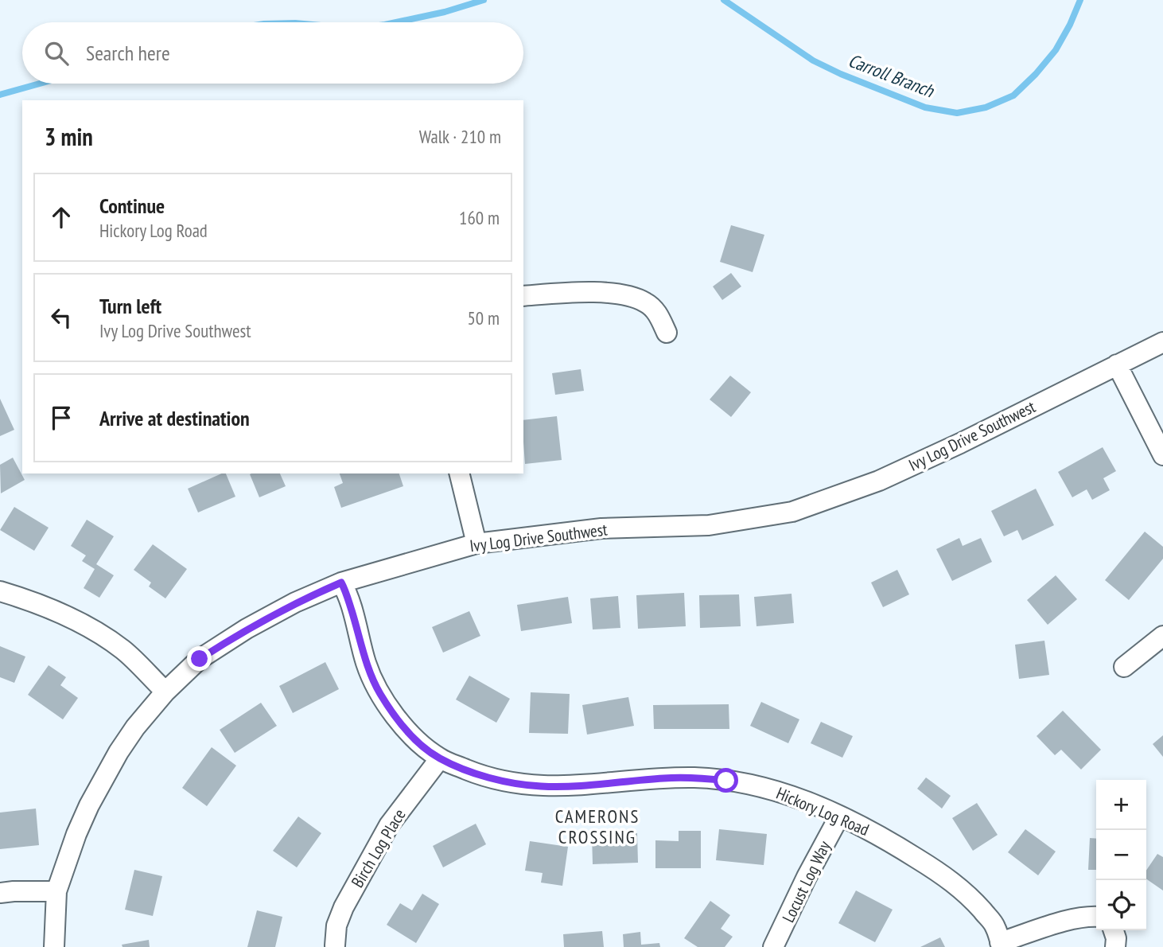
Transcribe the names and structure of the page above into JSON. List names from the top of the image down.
{
  "streets": {
    "street": [
      "Ivy Log Drive Southwest",
      "Hickory Log Road",
      "Birch Log Place",
      "Locust Log Way"
    ]
  },
  "crossings": [
    ["Ivy Log Drive Southwest", "Hickory Log Road"],
    ["Hickory Log Road", "Birch Log Place"],
    ["Hickory Log Road", "Locust Log Way"]
  ],
  "districts": ["CAMERONS CROSSING"],
  "water": ["Carroll Branch"],
  "page": {
    "search": "Search here",
    "heading": ["3 min", "Walk · 210 m"],
    "list": [
      ["Continue", "Hickory Log Road", "160 m"],
      ["Turn left", "Ivy Log Drive Southwest", "50 m"],
      "Arrive at destination"
    ],
    "map_buttons": ["+", "−"]
  }
}
